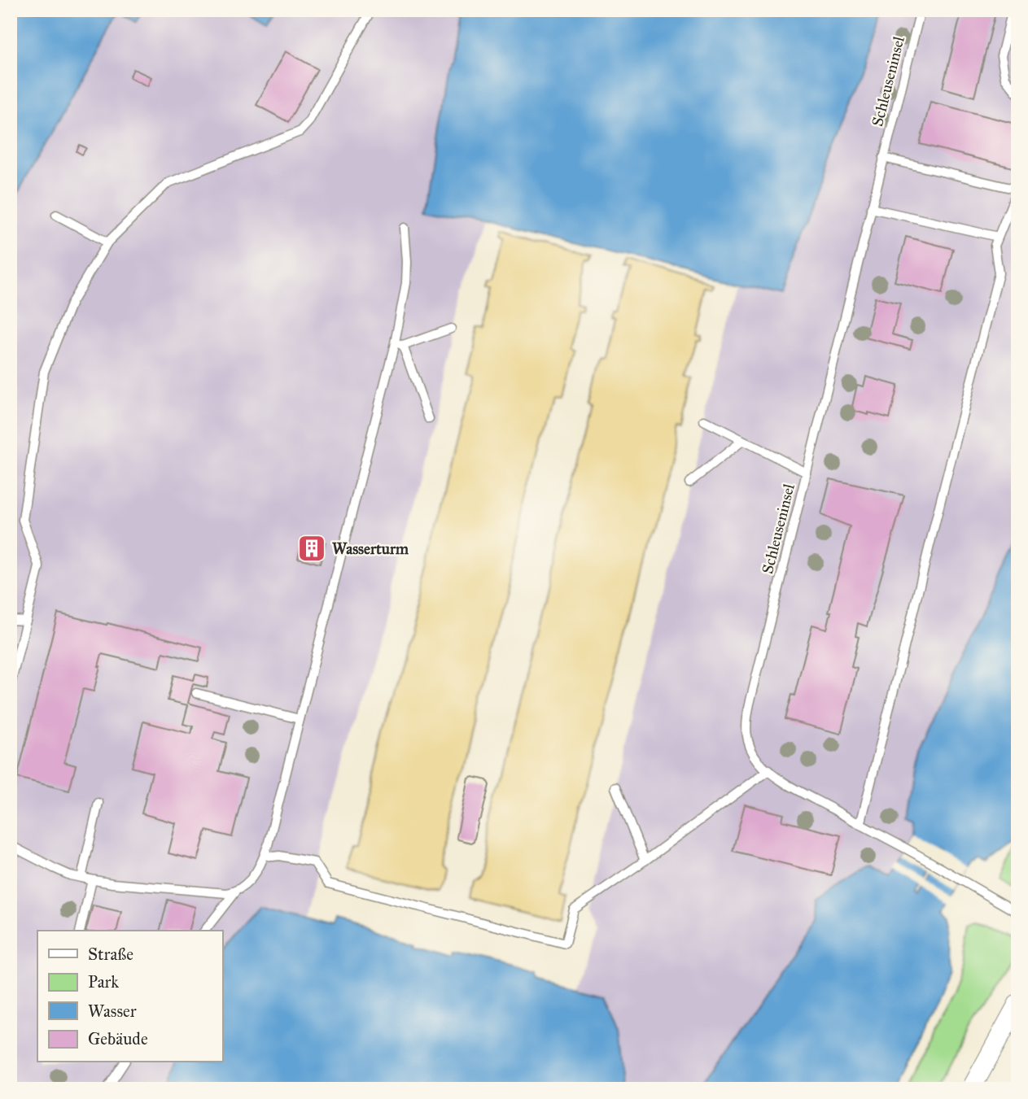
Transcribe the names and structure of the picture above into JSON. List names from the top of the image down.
{
  "streets": {
    "lane": ["Schleuseninsel"]
  },
  "places": {
    "building": ["Wasserturm"]
  },
  "legend": [
    "Straße",
    "Park",
    "Wasser",
    "Gebäude"
  ]
}
